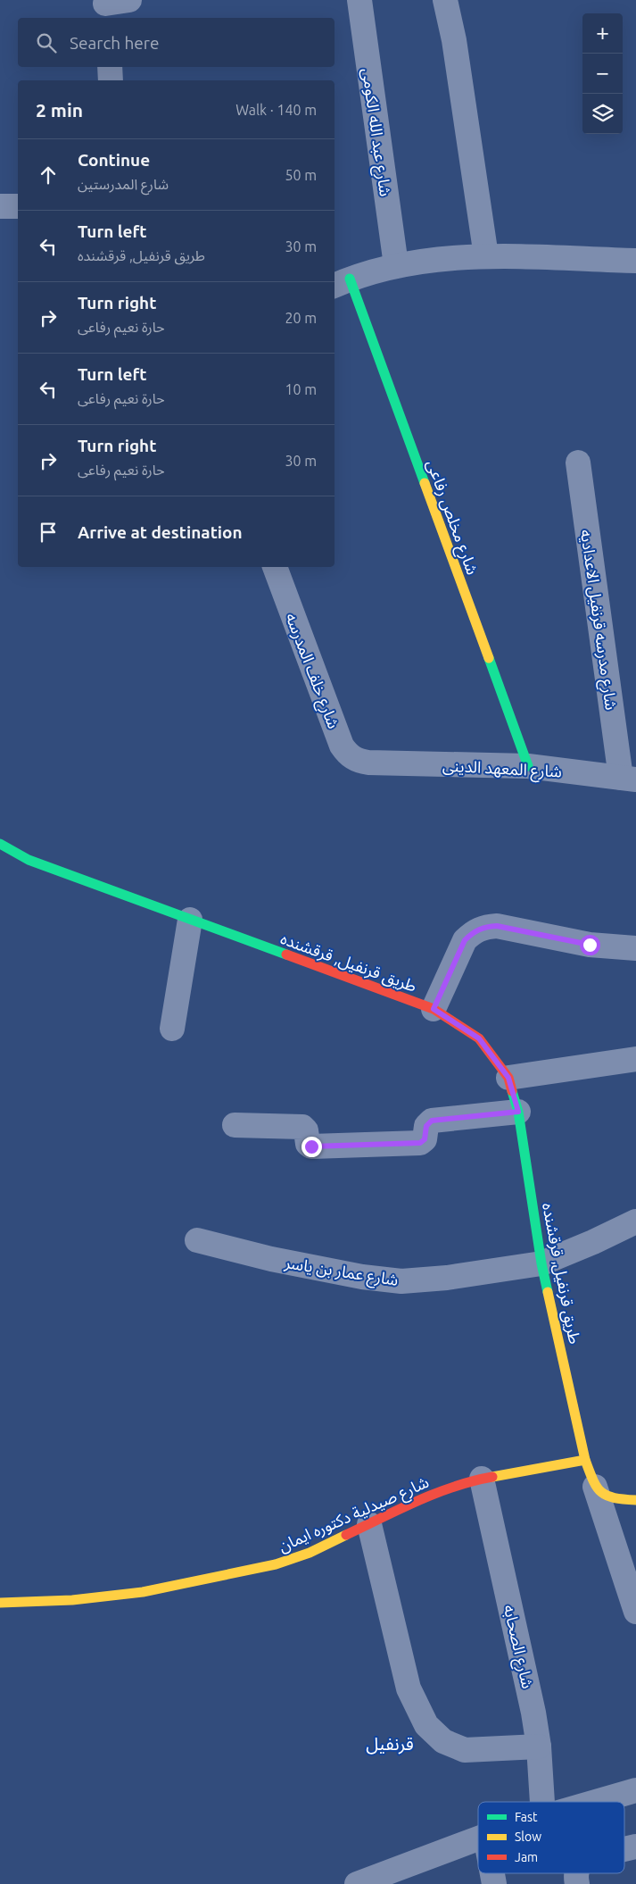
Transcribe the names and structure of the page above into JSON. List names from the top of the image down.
{
  "streets": {
    "street": [
      "شارع عبد الله الكومى",
      "شارع مخلص رفاعى",
      "شارع مدرسه قرنفيل الاعداديه",
      "شارع خلف المدرسه",
      "شارع المعهد الدينى",
      "طريق قرنفيل, قرقشنده",
      "شارع عمار بن ياسر",
      "شارع صيدلية دكتوره ايمان",
      "شارع الصحابه"
    ]
  },
  "crossings": [
    ["شارع مخلص رفاعى", "شارع المعهد الدينى"],
    ["شارع مدرسه قرنفيل الاعداديه", "شارع المعهد الدينى"],
    ["شارع خلف المدرسه", "شارع المعهد الدينى"],
    ["طريق قرنفيل, قرقشنده", "شارع عمار بن ياسر"],
    ["طريق قرنفيل, قرقشنده", "شارع صيدلية دكتوره ايمان"],
    ["شارع صيدلية دكتوره ايمان", "شارع الصحابه"]
  ],
  "districts": ["قرنفيل"],
  "legend": ["Fast", "Slow", "Jam"],
  "page": {
    "map_buttons": ["+", "−"],
    "search": "Search here",
    "heading": ["2 min", "Walk · 140 m"],
    "list": [
      ["Continue", "شارع المدرستين", "50 m"],
      ["Turn left", "طريق قرنفيل, قرقشنده", "30 m"],
      ["Turn right", "حارة نعيم رفاعى", "20 m"],
      ["Turn left", "حارة نعيم رفاعى", "10 m"],
      ["Turn right", "حارة نعيم رفاعى", "30 m"],
      "Arrive at destination"
    ]
  }
}
